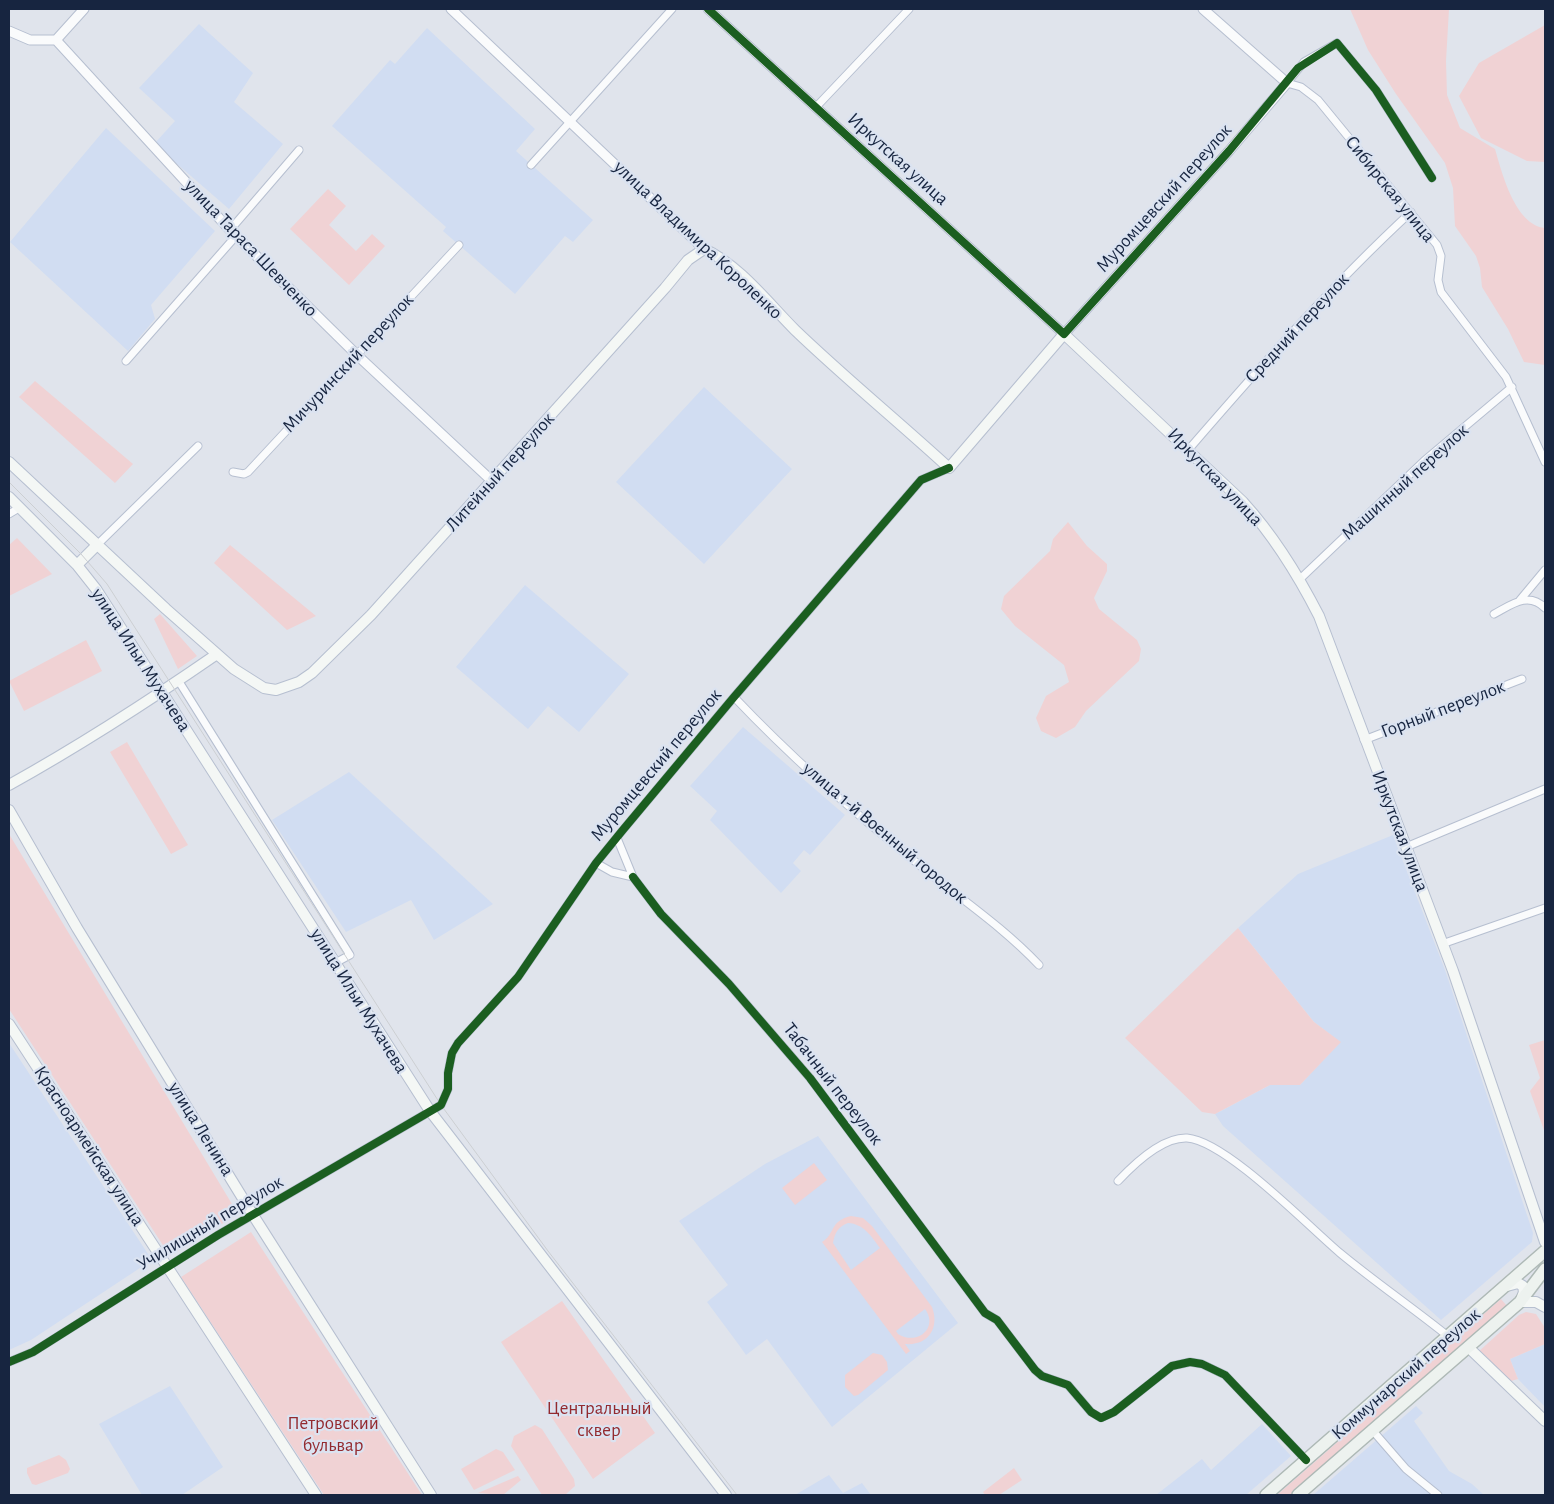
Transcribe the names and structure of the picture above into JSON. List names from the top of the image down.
{
  "streets": {
    "main road": [
      "Иркутская улица",
      "Муромцевский переулок",
      "улица Владимира Короленко",
      "Литейный переулок",
      "улица Ильи Мухачева",
      "улица Ленина",
      "Красноармейская улица",
      "Коммунарский переулок"
    ],
    "street": [
      "Сибирская улица",
      "улица Тараса Шевченко",
      "Средний переулок",
      "Мичуринский переулок",
      "Машинный переулок",
      "Горный переулок",
      "улица 1-й Военный городок",
      "Табачный переулок",
      "Училищный переулок"
    ]
  },
  "crossings": [
    ["Иркутская улица", "Муромцевский переулок"],
    ["Иркутская улица", "Средний переулок"],
    ["Иркутская улица", "Машинный переулок"],
    ["Иркутская улица", "Горный переулок"],
    ["Сибирская улица", "Муромцевский переулок"],
    ["Сибирская улица", "Средний переулок"],
    ["Сибирская улица", "Машинный переулок"],
    ["Муромцевский переулок", "улица Владимира Короленко"],
    ["Муромцевский переулок", "улица Ильи Мухачева"],
    ["Муромцевский переулок", "улица 1-й Военный городок"],
    ["Муромцевский переулок", "Табачный переулок"],
    ["Муромцевский переулок", "Училищный переулок"],
    ["улица Владимира Короленко", "Литейный переулок"],
    ["улица Тараса Шевченко", "Мичуринский переулок"],
    ["улица Тараса Шевченко", "Литейный переулок"],
    ["Литейный переулок", "улица Ильи Мухачева"],
    ["улица Ильи Мухачева", "Училищный переулок"],
    ["Табачный переулок", "Коммунарский переулок"],
    ["улица Ленина", "Училищный переулок"],
    ["Красноармейская улица", "Училищный переулок"]
  ],
  "parks": ["Центральный сквер", "Петровский бульвар"]
}
